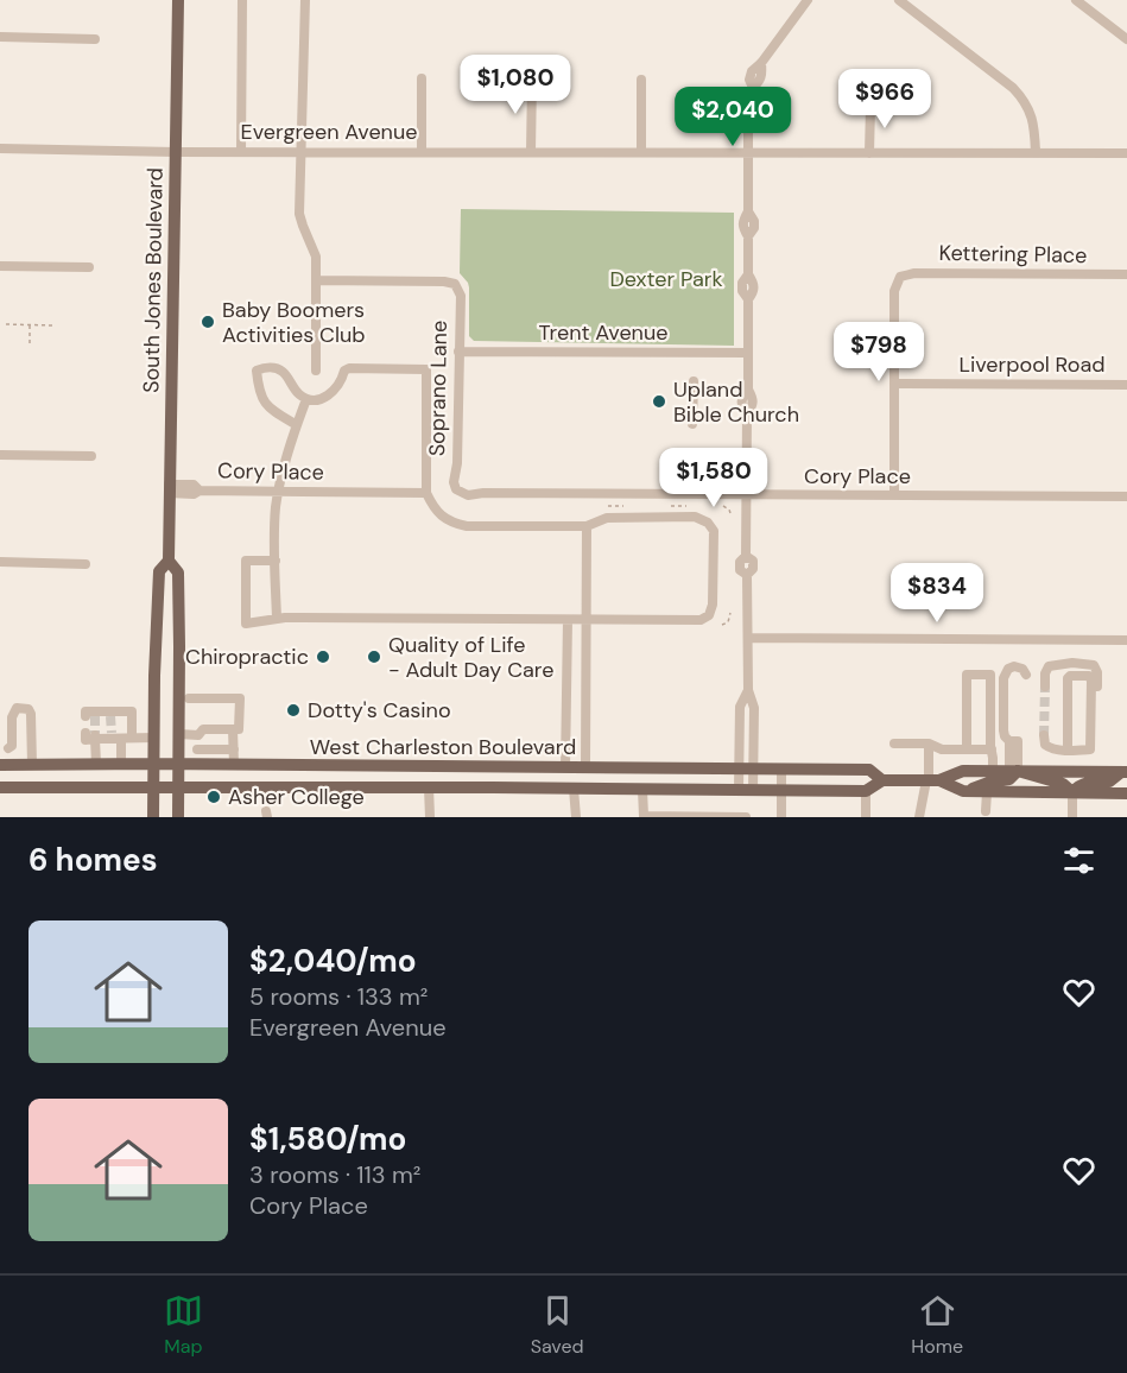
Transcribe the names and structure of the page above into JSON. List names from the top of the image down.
{
  "streets": {
    "main road": ["South Jones Boulevard", "West Charleston Boulevard"],
    "street": [
      "Evergreen Avenue",
      "Kettering Place",
      "Trent Avenue",
      "Liverpool Road",
      "Soprano Lane",
      "Cory Place"
    ]
  },
  "crossings": [
    ["Evergreen Avenue", "South Jones Boulevard"],
    ["Kettering Place", "Liverpool Road"],
    ["South Jones Boulevard", "Cory Place"],
    ["South Jones Boulevard", "West Charleston Boulevard"],
    ["Trent Avenue", "Soprano Lane"],
    ["Soprano Lane", "Cory Place"]
  ],
  "parks": ["Dexter Park"],
  "places": [
    "Baby Boomers Activities Club",
    "Upland Bible Church",
    "Chiropractic",
    "Quality of Life - Adult Day Care",
    "Dotty's Casino",
    "Asher College"
  ],
  "page": {
    "price": [
      "$1,080",
      "$966",
      "$2,040",
      "$798",
      "$1,580",
      "$834"
    ],
    "heading": "6 homes",
    "list": [
      {
        "name": "$2,040/mo",
        "note": "5 rooms · 133 m² · Evergreen Avenue"
      },
      {
        "name": "$1,580/mo",
        "note": "3 rooms · 113 m² · Cory Place"
      }
    ],
    "tabs": ["Map", "Saved", "Home"]
  }
}
